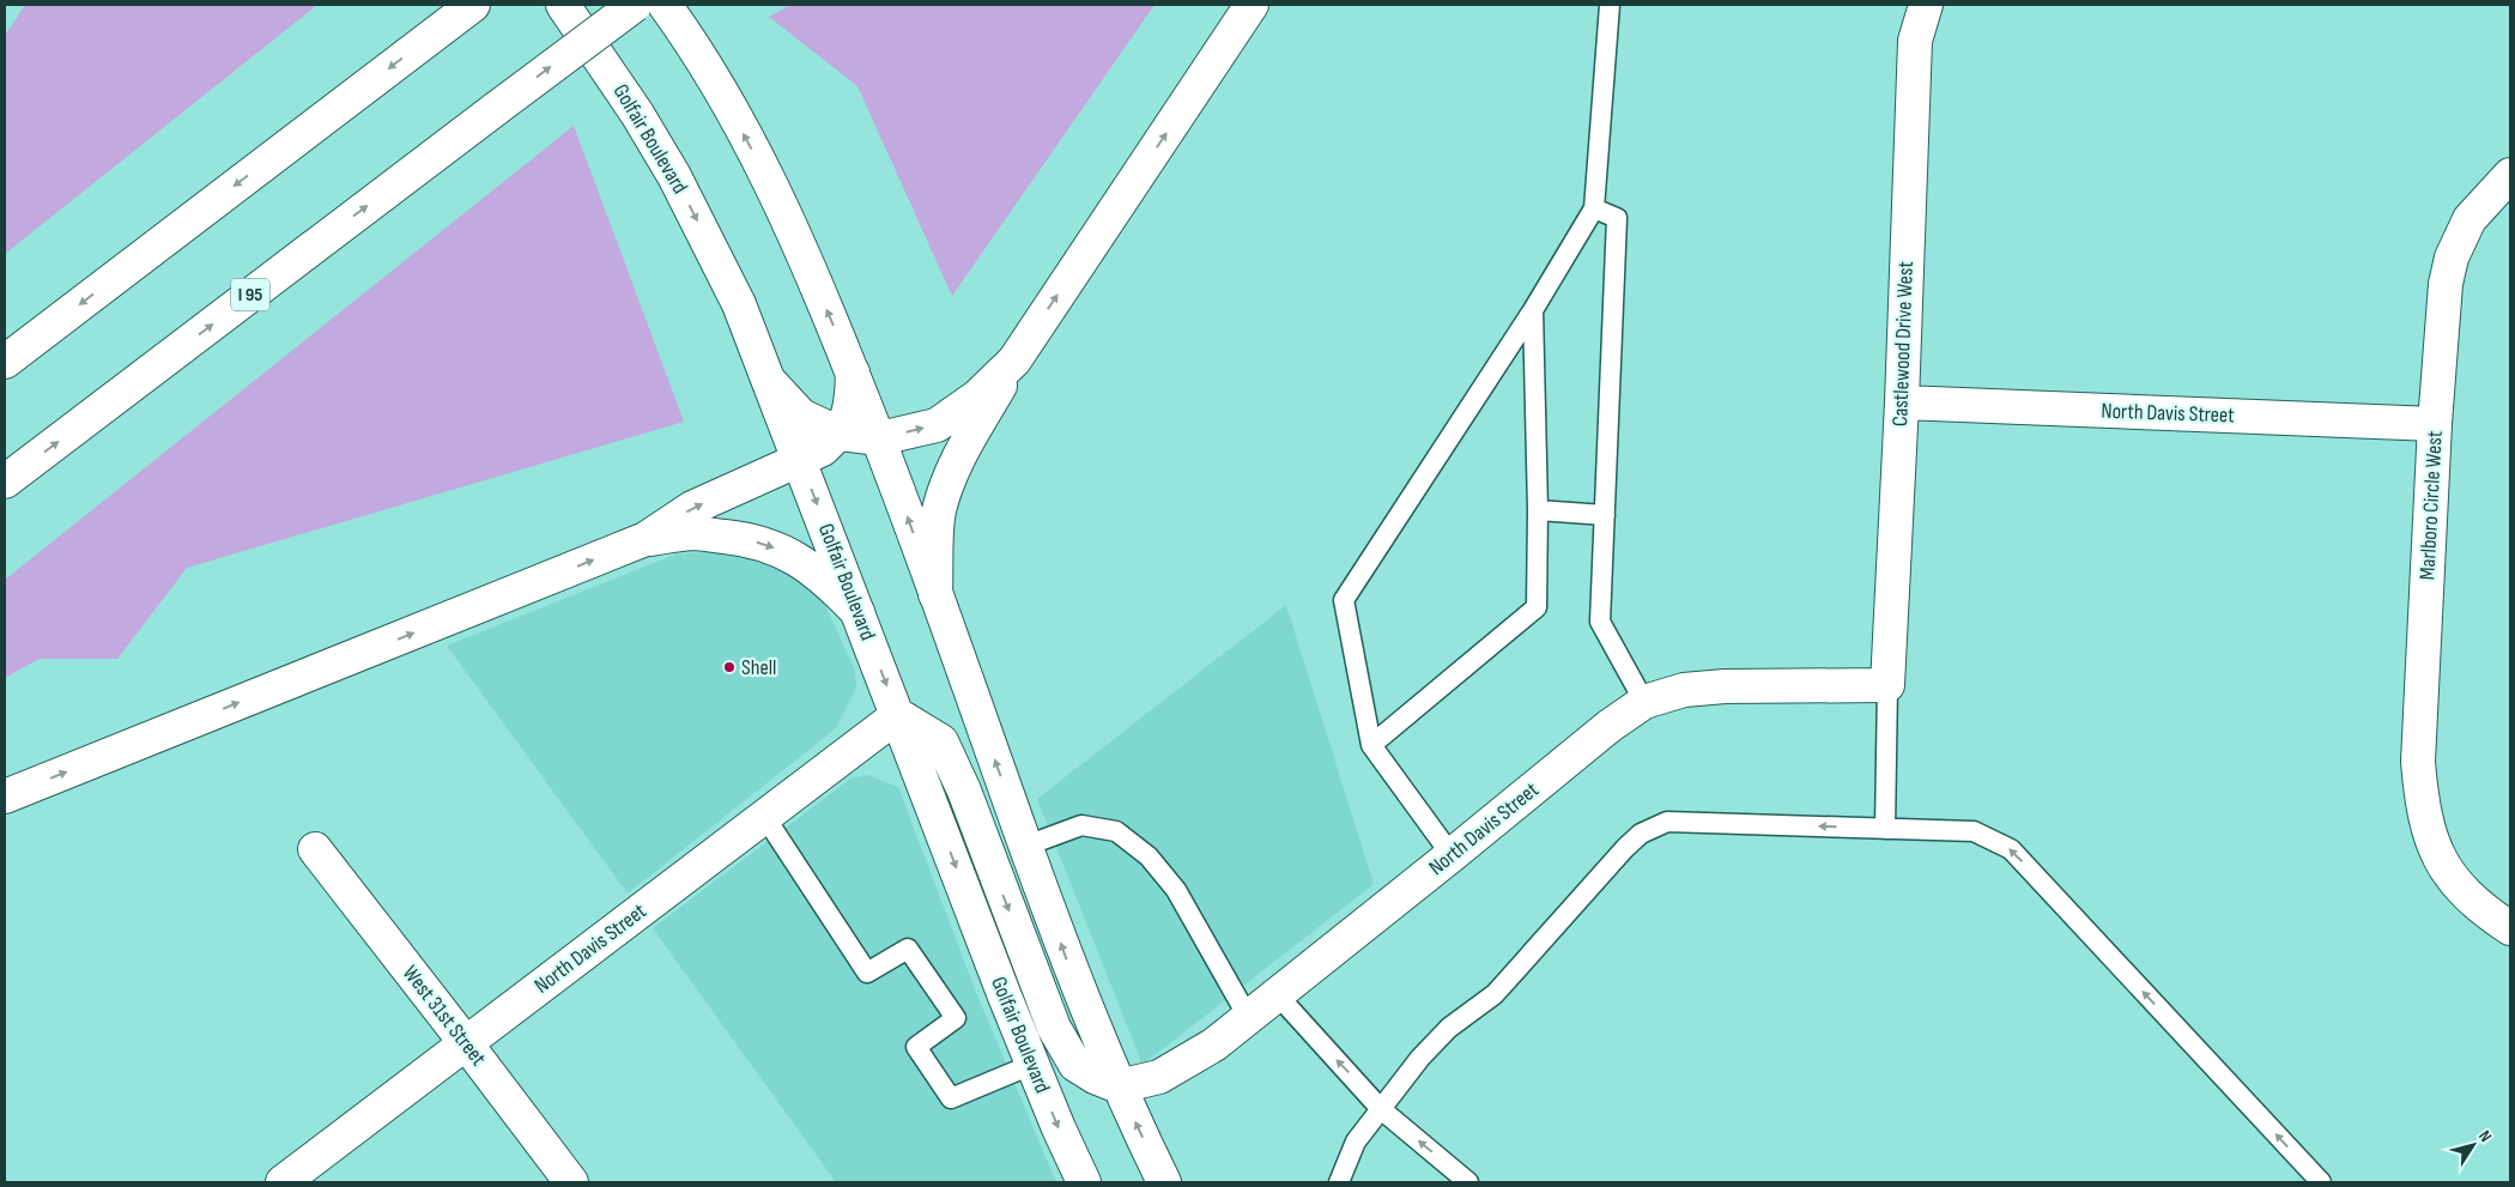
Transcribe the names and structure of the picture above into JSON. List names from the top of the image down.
{
  "streets": {
    "main road": [
      "Golfair Boulevard",
      "I 95",
      "Castlewood Drive West",
      "North Davis Street",
      "Marlboro Circle West",
      "West 31st Street"
    ]
  },
  "crossings": [
    ["Golfair Boulevard", "North Davis Street"],
    ["Castlewood Drive West", "North Davis Street"],
    ["North Davis Street", "Marlboro Circle West"],
    ["North Davis Street", "West 31st Street"]
  ],
  "places": ["Shell"],
  "north": "top right"
}
